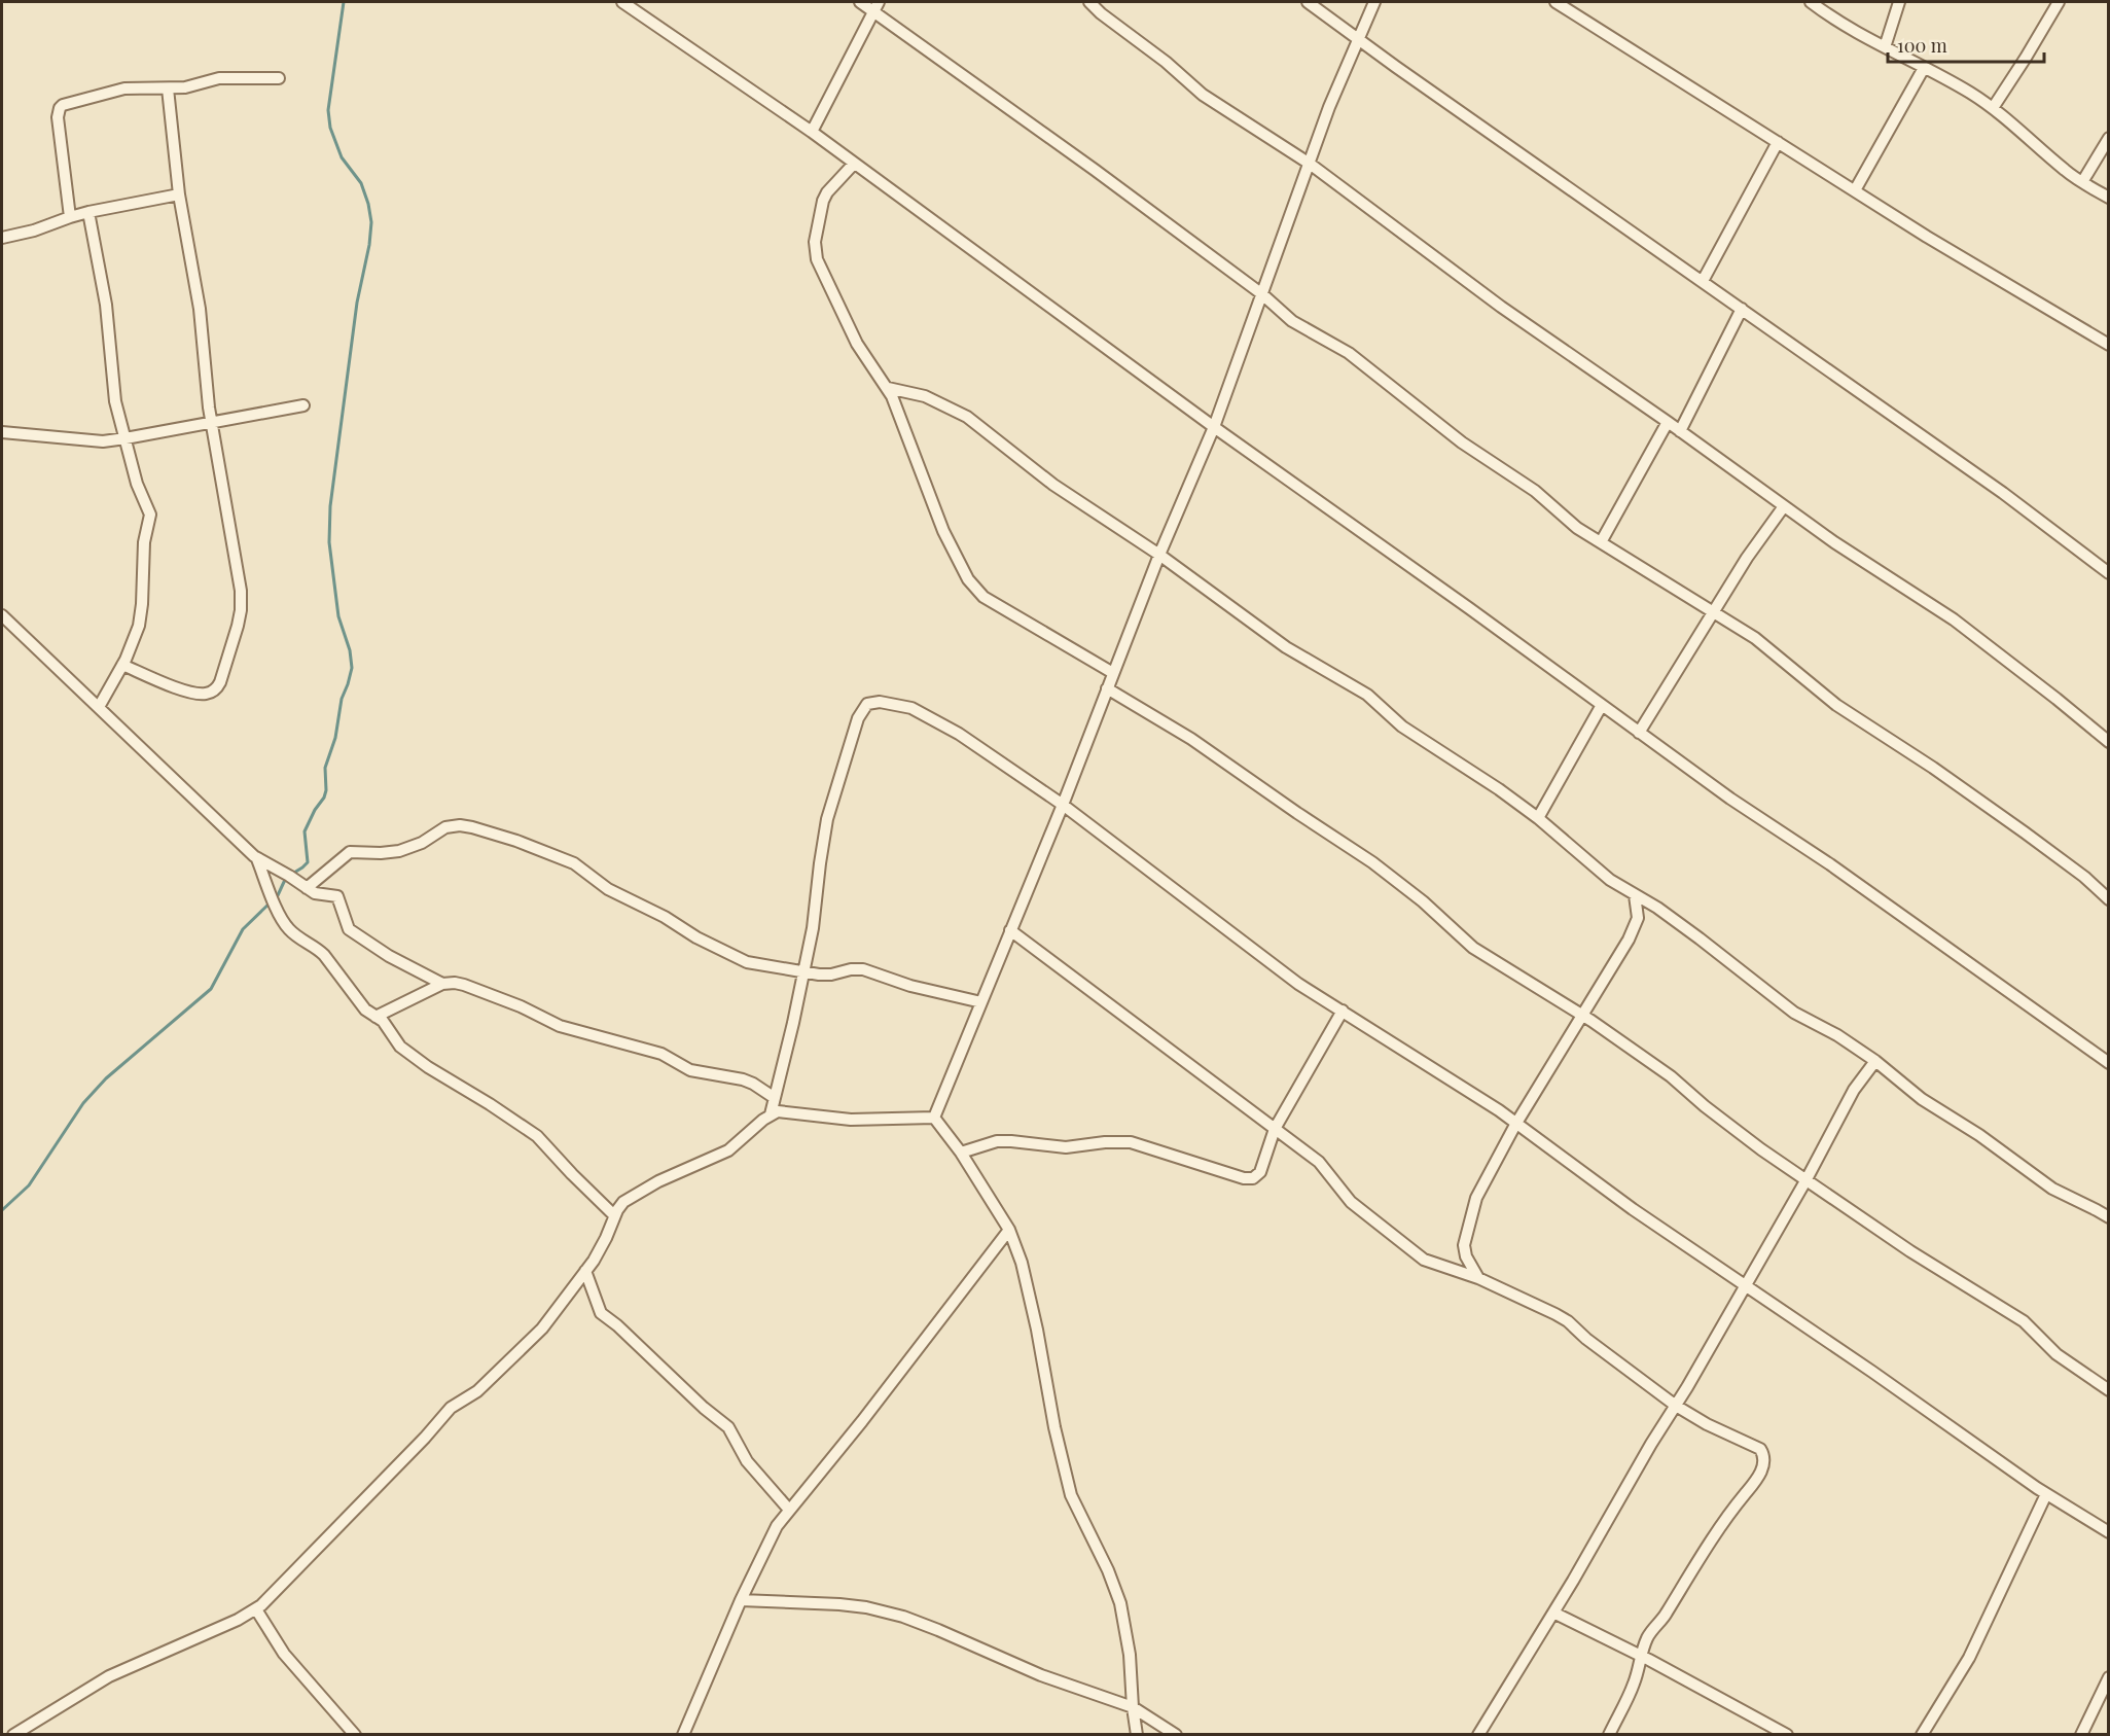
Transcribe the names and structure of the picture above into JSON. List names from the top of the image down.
{
  "scale_bar": "100 m"
}
